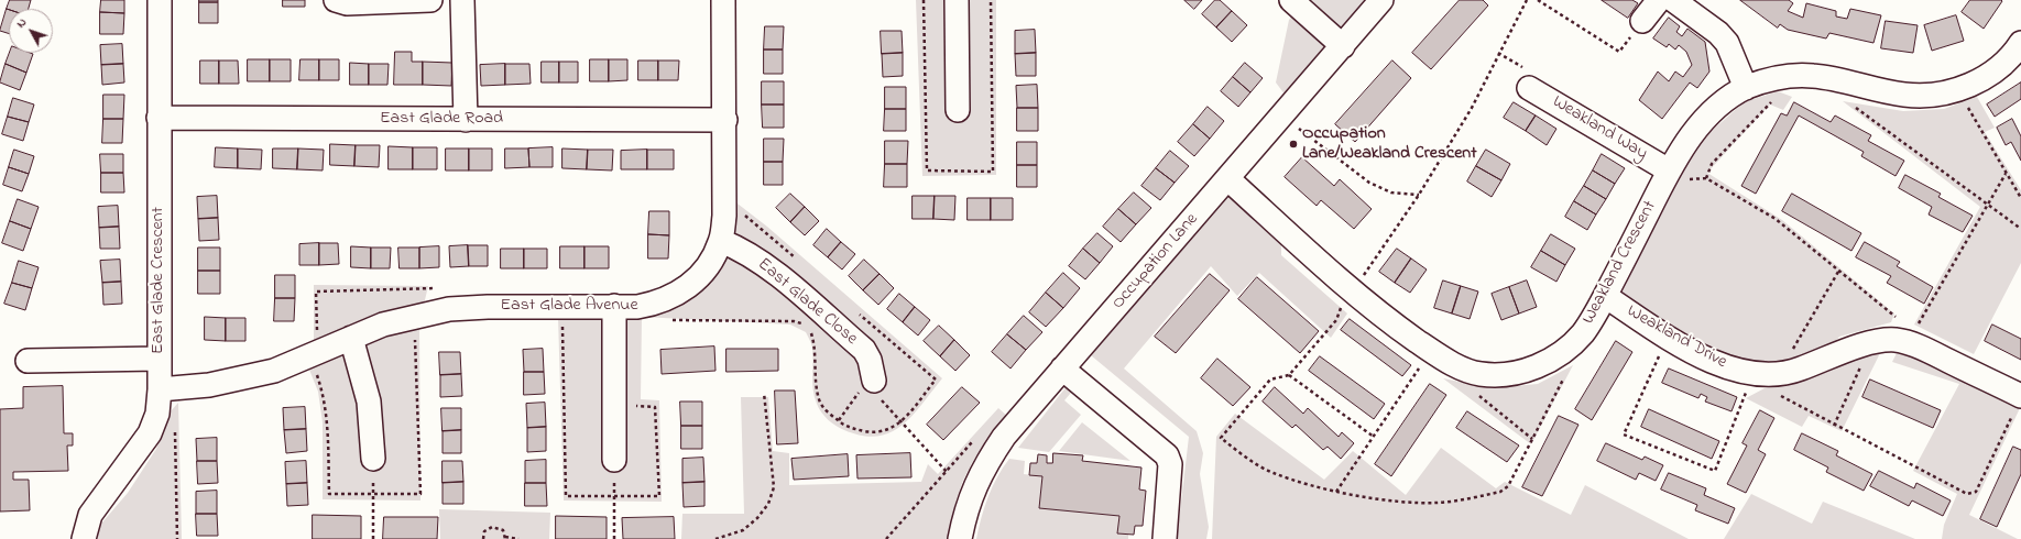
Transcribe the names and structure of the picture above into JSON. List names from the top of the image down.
{
  "streets": {
    "street": [
      "East Glade Road",
      "Weakland Way",
      "Occupation Lane",
      "Weakland Crescent",
      "East Glade Crescent",
      "East Glade Close",
      "East Glade Avenue",
      "Weakland Drive"
    ]
  },
  "crossings": [
    ["East Glade Road", "East Glade Crescent"],
    ["East Glade Road", "East Glade Avenue"],
    ["Weakland Way", "Weakland Crescent"],
    ["Occupation Lane", "Weakland Crescent"],
    ["Weakland Crescent", "Weakland Drive"],
    ["East Glade Crescent", "East Glade Avenue"],
    ["East Glade Close", "East Glade Avenue"]
  ],
  "places": ["Occupation Lane/Weakland Crescent"],
  "north": "top left"
}
